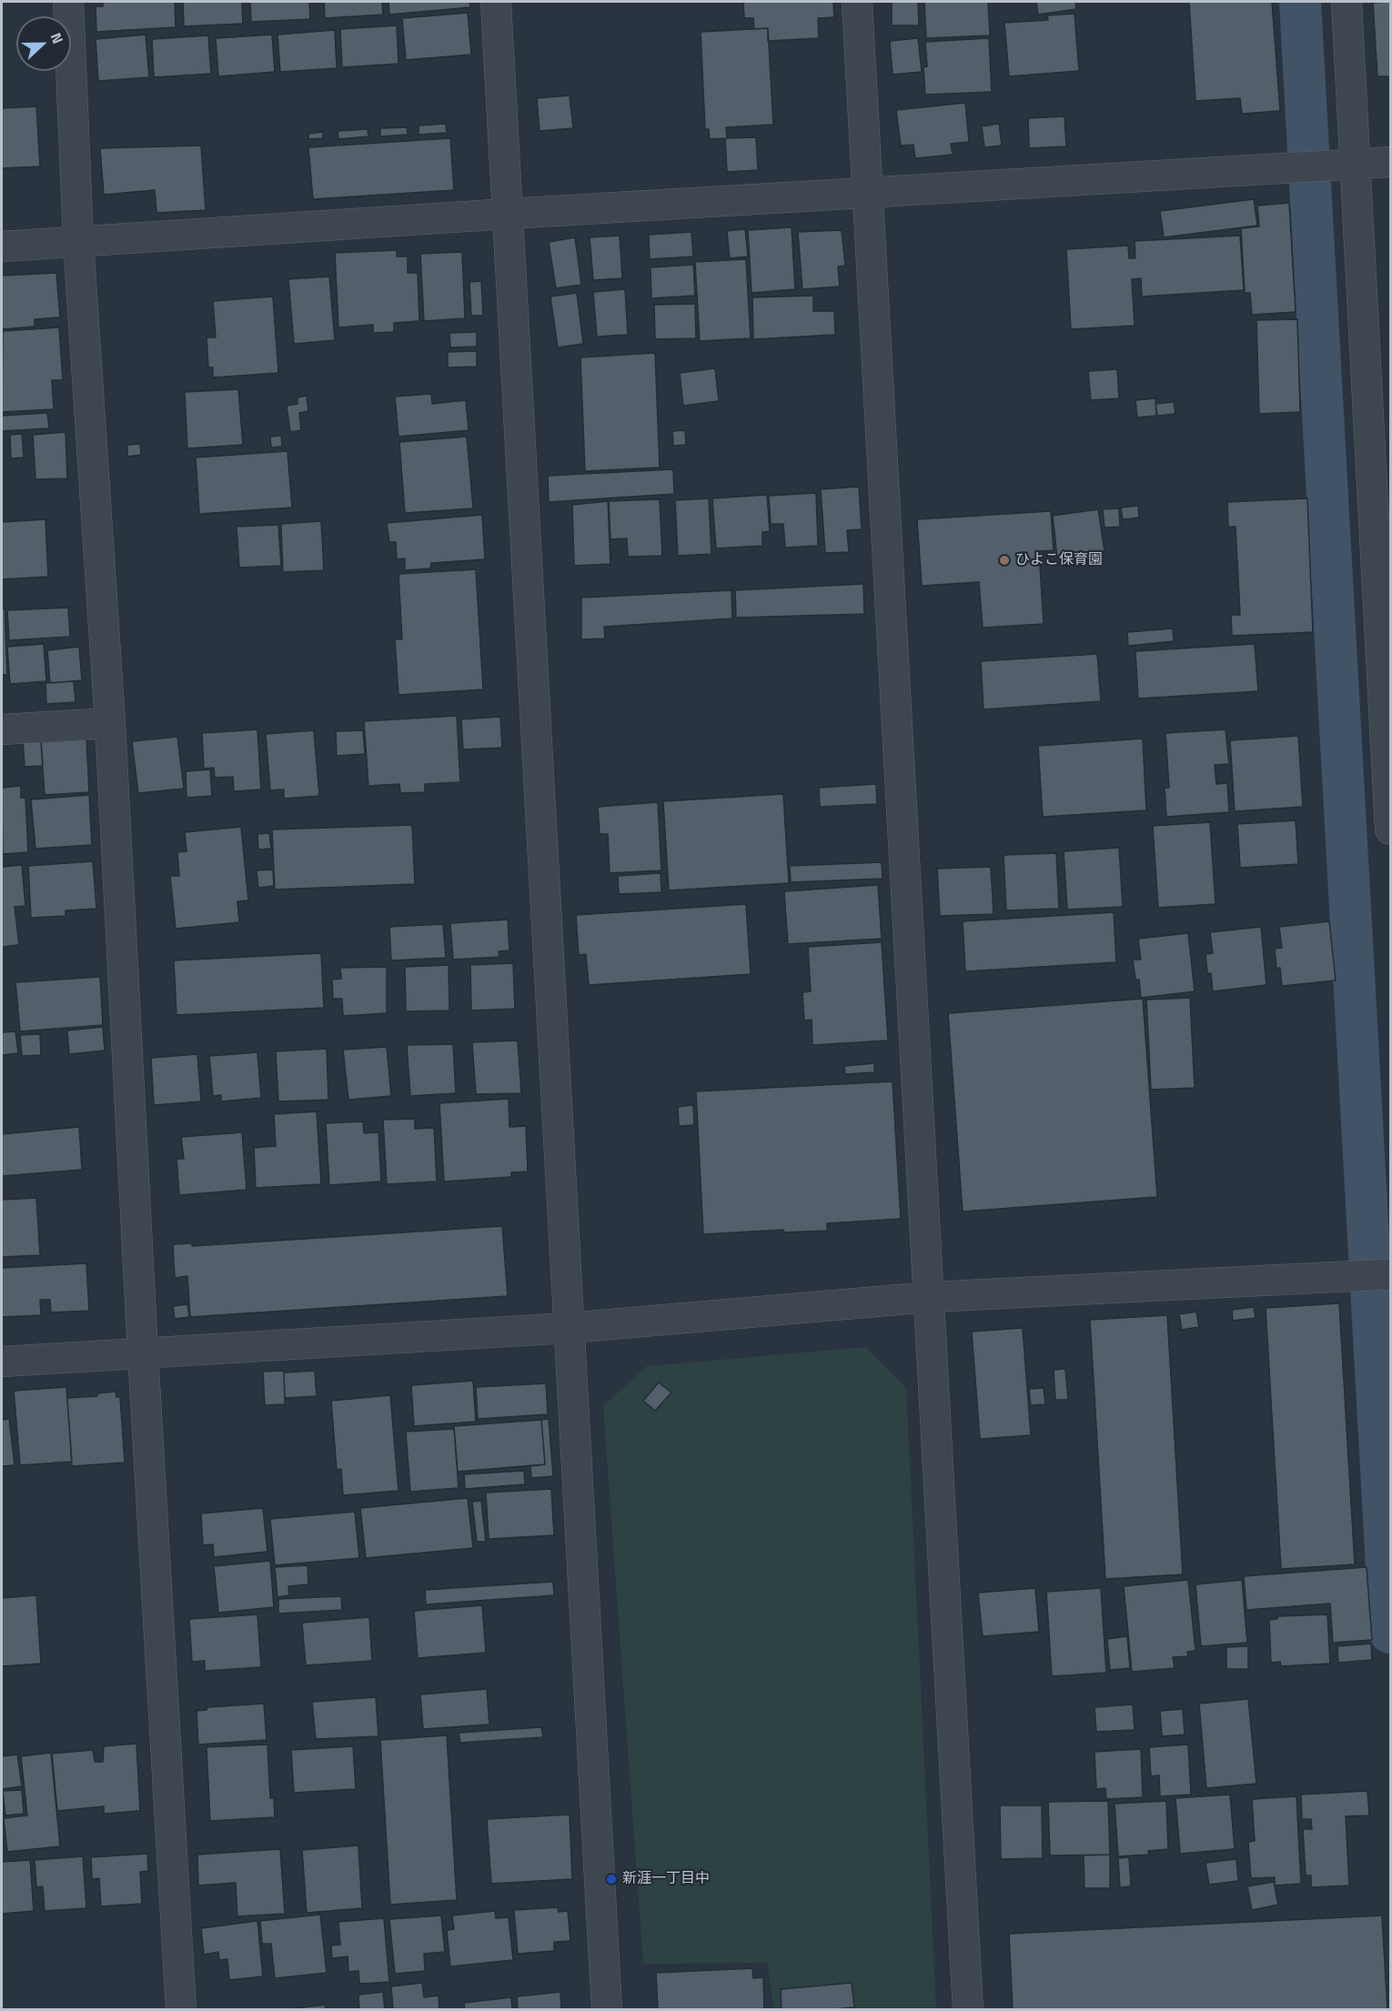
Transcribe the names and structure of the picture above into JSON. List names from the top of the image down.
{
  "places": ["ひよこ保育園", "新涯一丁目中"],
  "north": "right"
}
